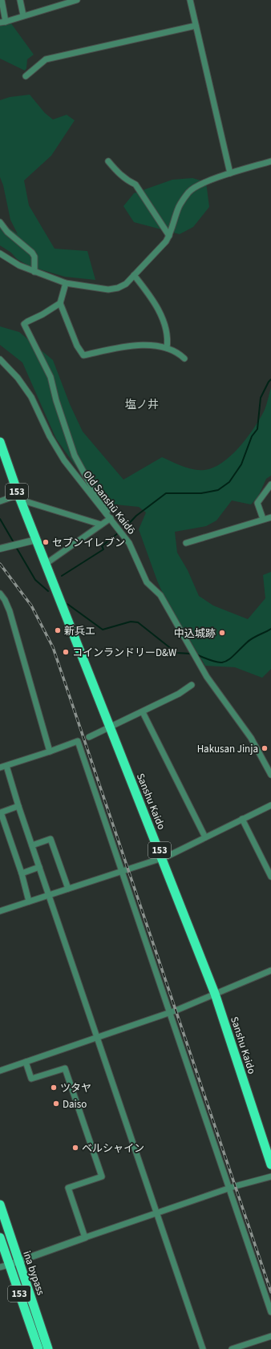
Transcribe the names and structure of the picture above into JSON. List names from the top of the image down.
{
  "streets": {
    "highway": ["153", "Sanshu Kaido", "ina bypass"],
    "street": ["Old Sanshū Kaidō"]
  },
  "crossings": [
    ["153", "Sanshu Kaido"]
  ],
  "districts": ["塩ノ井"],
  "places": [
    "セブンイレブン",
    "新兵エ",
    "中込城跡",
    "コインランドリーD&W",
    "Hakusan Jinja",
    "ツタヤ",
    "Daiso",
    "ベルシャイン"
  ]
}
